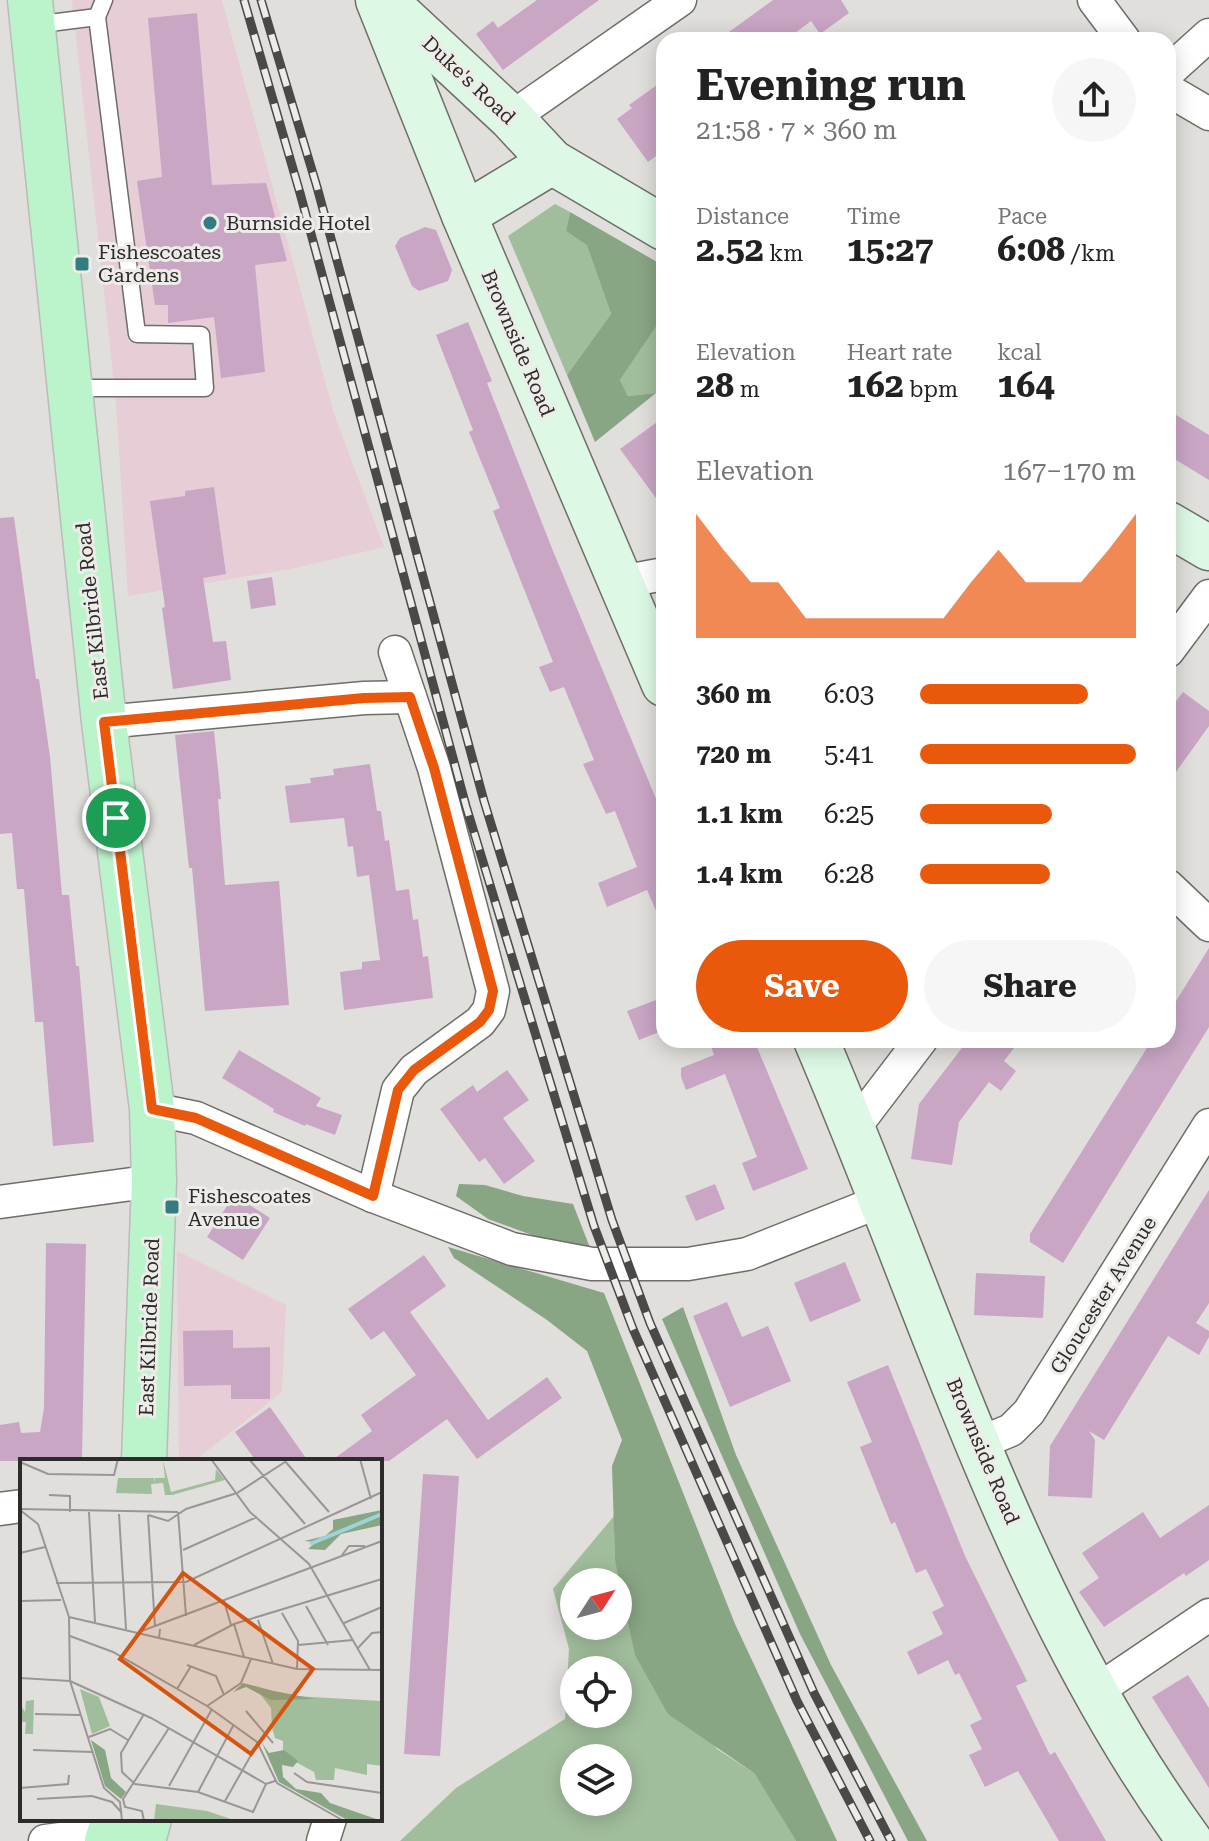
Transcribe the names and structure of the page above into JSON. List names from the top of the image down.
{
  "streets": {
    "main road": ["East Kilbride Road"],
    "street": ["Duke's Road", "Brownside Road", "Gloucester Avenue"]
  },
  "crossings": [
    ["Duke's Road", "Brownside Road"],
    ["Brownside Road", "Gloucester Avenue"]
  ],
  "places": {
    "other": ["Burnside Hotel"],
    "transit": ["Fishescoates Gardens", "Fishescoates Avenue"]
  },
  "north": "top right",
  "page": {
    "heading": ["Evening run", "21:58 · 7 × 360 m"],
    "stats": [
      ["Distance", "2.52 km"],
      ["Time", "15:27"],
      ["Pace", "6:08 /km"],
      ["Elevation", "28 m"],
      ["Heart rate", "162 bpm"],
      ["kcal", "164"]
    ],
    "chart": ["Elevation", "167–170 m"],
    "list": [
      {
        "name": "360 m",
        "note": "6:03"
      },
      {
        "name": "720 m",
        "note": "5:41"
      },
      {
        "name": "1.1 km",
        "note": "6:25"
      },
      {
        "name": "1.4 km",
        "note": "6:28"
      }
    ],
    "buttons": ["Save", "Share"]
  }
}
